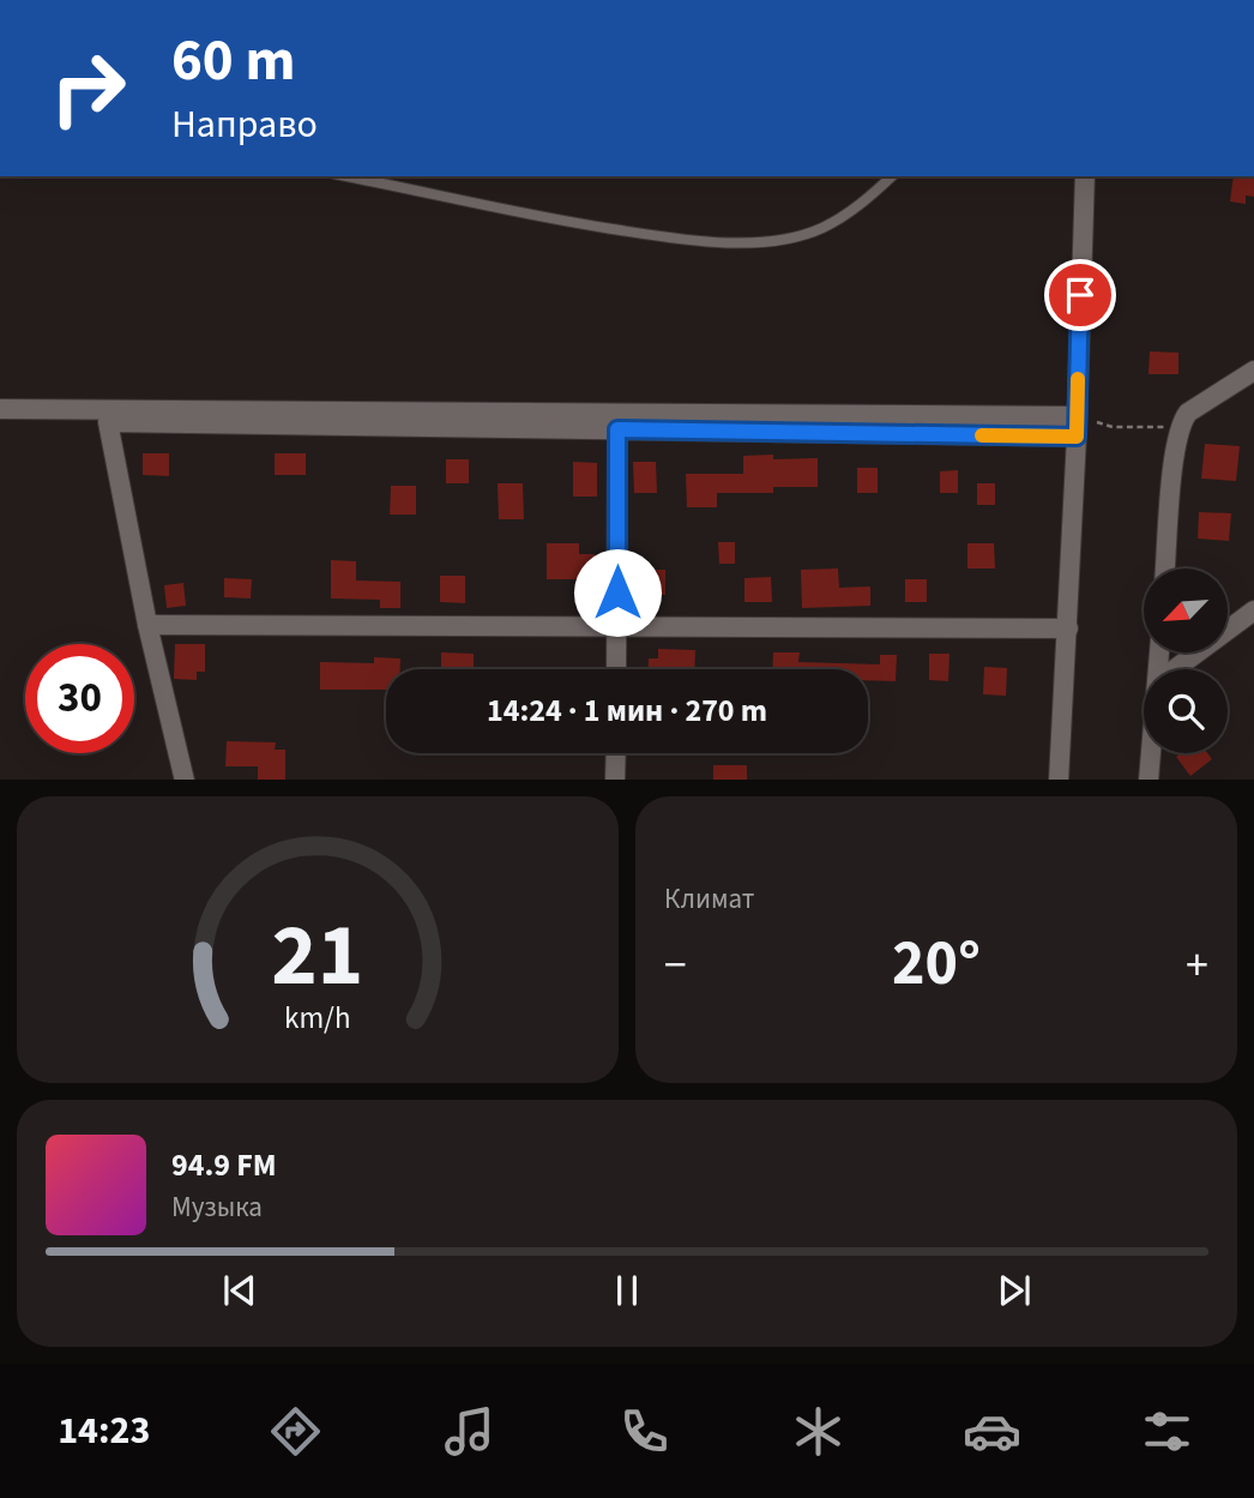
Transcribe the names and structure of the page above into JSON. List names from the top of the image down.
{
  "north": "bottom left",
  "page": {
    "turn": ["60 m", "Направо"],
    "limit": "30",
    "trip": "14:24 · 1 мин · 270 m",
    "tile": "Климат",
    "heat": ["−", "20°", "+"],
    "song": ["94.9 FM", "Музыка"],
    "tabs": "14:23",
    "gauge": ["21", "km/h"]
  }
}
